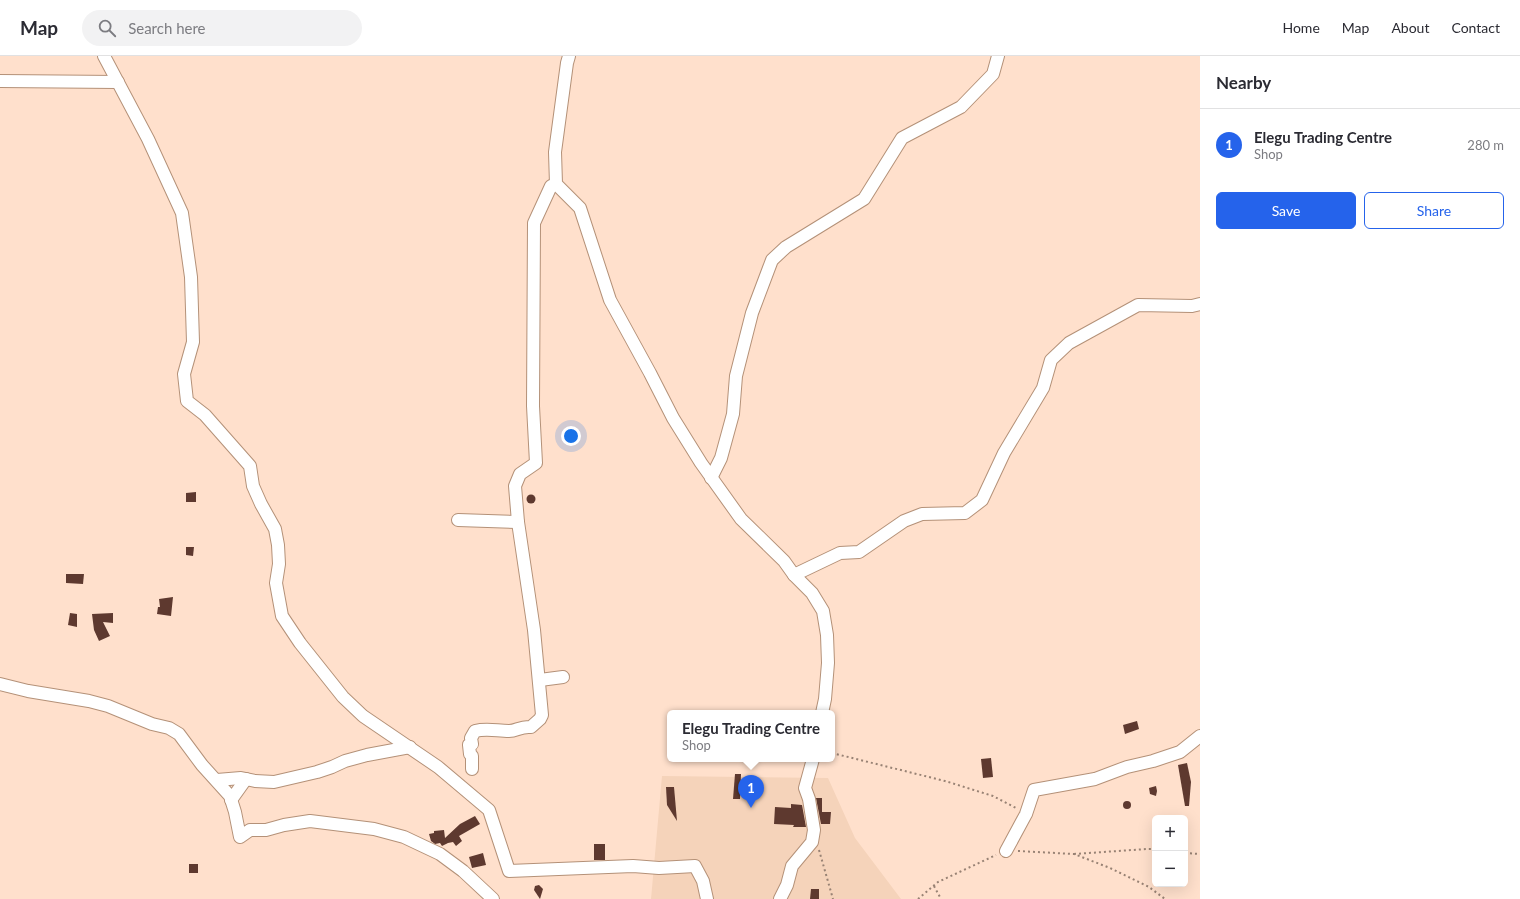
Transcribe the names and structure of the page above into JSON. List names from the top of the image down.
{
  "page": {
    "header": "Map",
    "search": "Search here",
    "nav": [
      "Home",
      "Map",
      "About",
      "Contact"
    ],
    "heading": "Nearby",
    "list": [
      {
        "mark": "1",
        "name": "Elegu Trading Centre",
        "note": "Shop",
        "value": "280 m"
      }
    ],
    "buttons": ["Save", "Share"],
    "popup": ["Elegu Trading Centre", "Shop"],
    "pins": "1",
    "map_buttons": ["+", "−"]
  }
}
